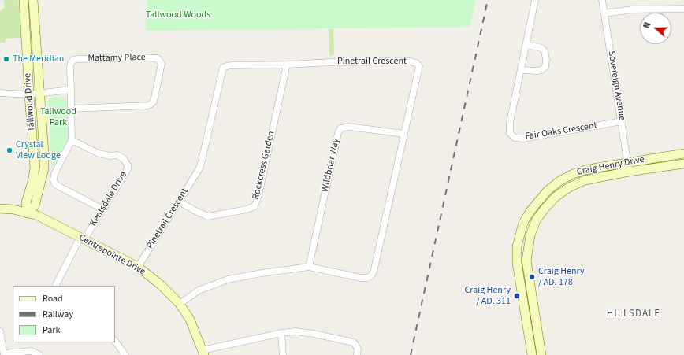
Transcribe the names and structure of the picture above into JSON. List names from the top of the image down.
{
  "streets": {
    "street": [
      "Mattamy Place",
      "Pinetrail Crescent",
      "Sovereign Avenue",
      "Tallwood Drive",
      "Fair Oaks Crescent",
      "Rockcress Garden",
      "Wildbriar Way",
      "Craig Henry Drive",
      "Kentsdale Drive",
      "Centrepointe Drive"
    ]
  },
  "crossings": [
    ["Mattamy Place", "Kentsdale Drive"],
    ["Pinetrail Crescent", "Rockcress Garden"],
    ["Pinetrail Crescent", "Wildbriar Way"],
    ["Pinetrail Crescent", "Centrepointe Drive"],
    ["Sovereign Avenue", "Fair Oaks Crescent"],
    ["Sovereign Avenue", "Craig Henry Drive"],
    ["Tallwood Drive", "Centrepointe Drive"],
    ["Kentsdale Drive", "Centrepointe Drive"]
  ],
  "districts": ["HILLSDALE"],
  "parks": ["Tallwood Woods", "Tallwood Park"],
  "places": [
    "The Meridian",
    "Crystal View Lodge",
    "Craig Henry / AD. 178",
    "Craig Henry / AD. 311"
  ],
  "legend": ["Road", "Railway", "Park"],
  "north": "left"
}
